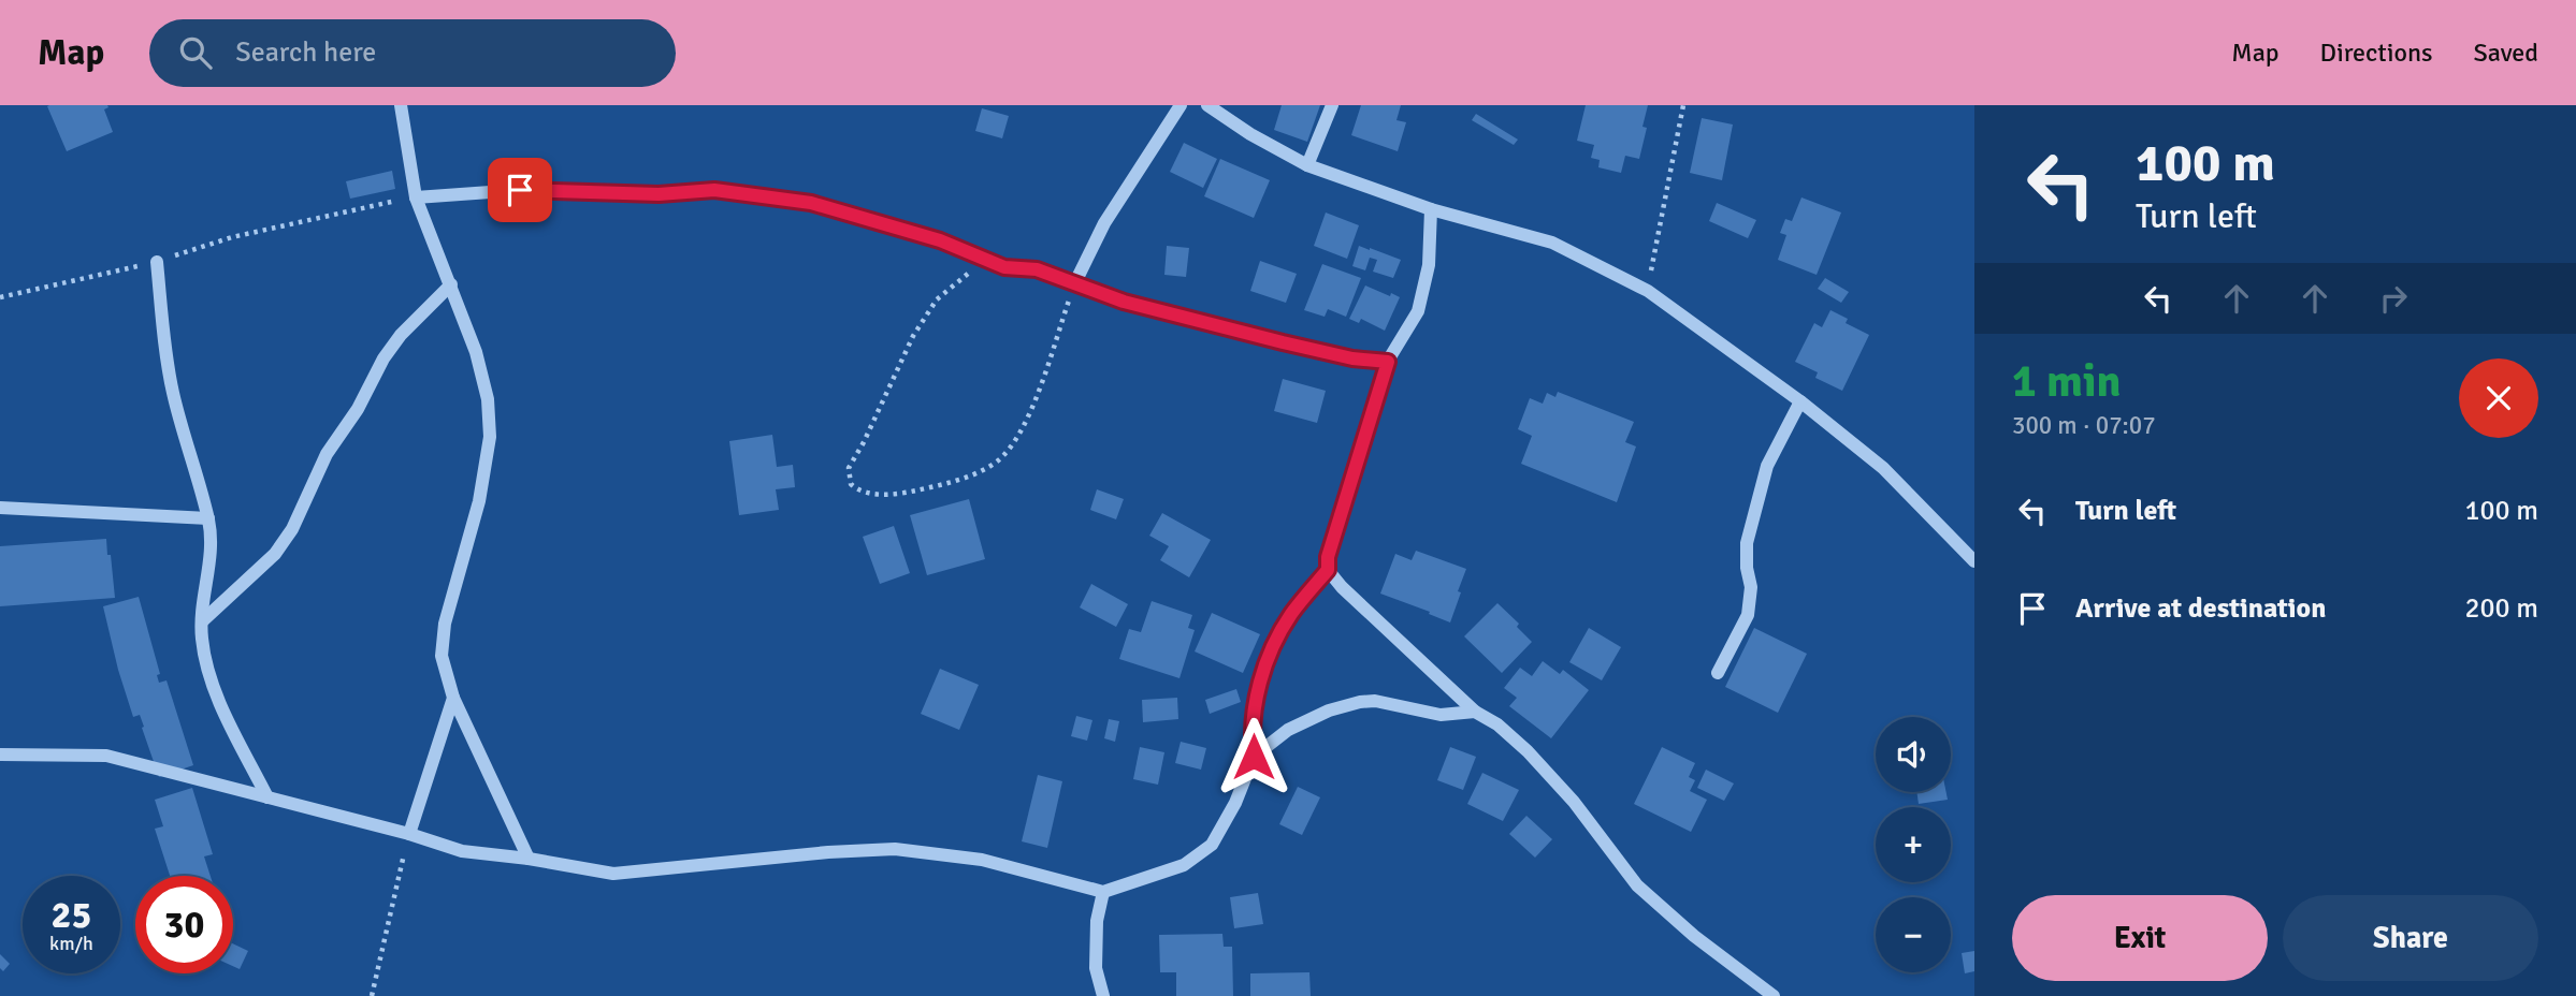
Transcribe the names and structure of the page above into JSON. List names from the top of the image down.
{
  "page": {
    "header": "Map",
    "search": "Search here",
    "nav": ["Map", "Directions", "Saved"],
    "turn": ["100 m", "Turn left"],
    "heading": ["1 min", "300 m · 07:07"],
    "list": [
      {
        "name": "Turn left",
        "value": "100 m"
      },
      {
        "name": "Arrive at destination",
        "value": "200 m"
      }
    ],
    "map_buttons": ["+", "−"],
    "speed": "25 km/h",
    "limit": "30",
    "buttons": ["Exit", "Share"]
  }
}
